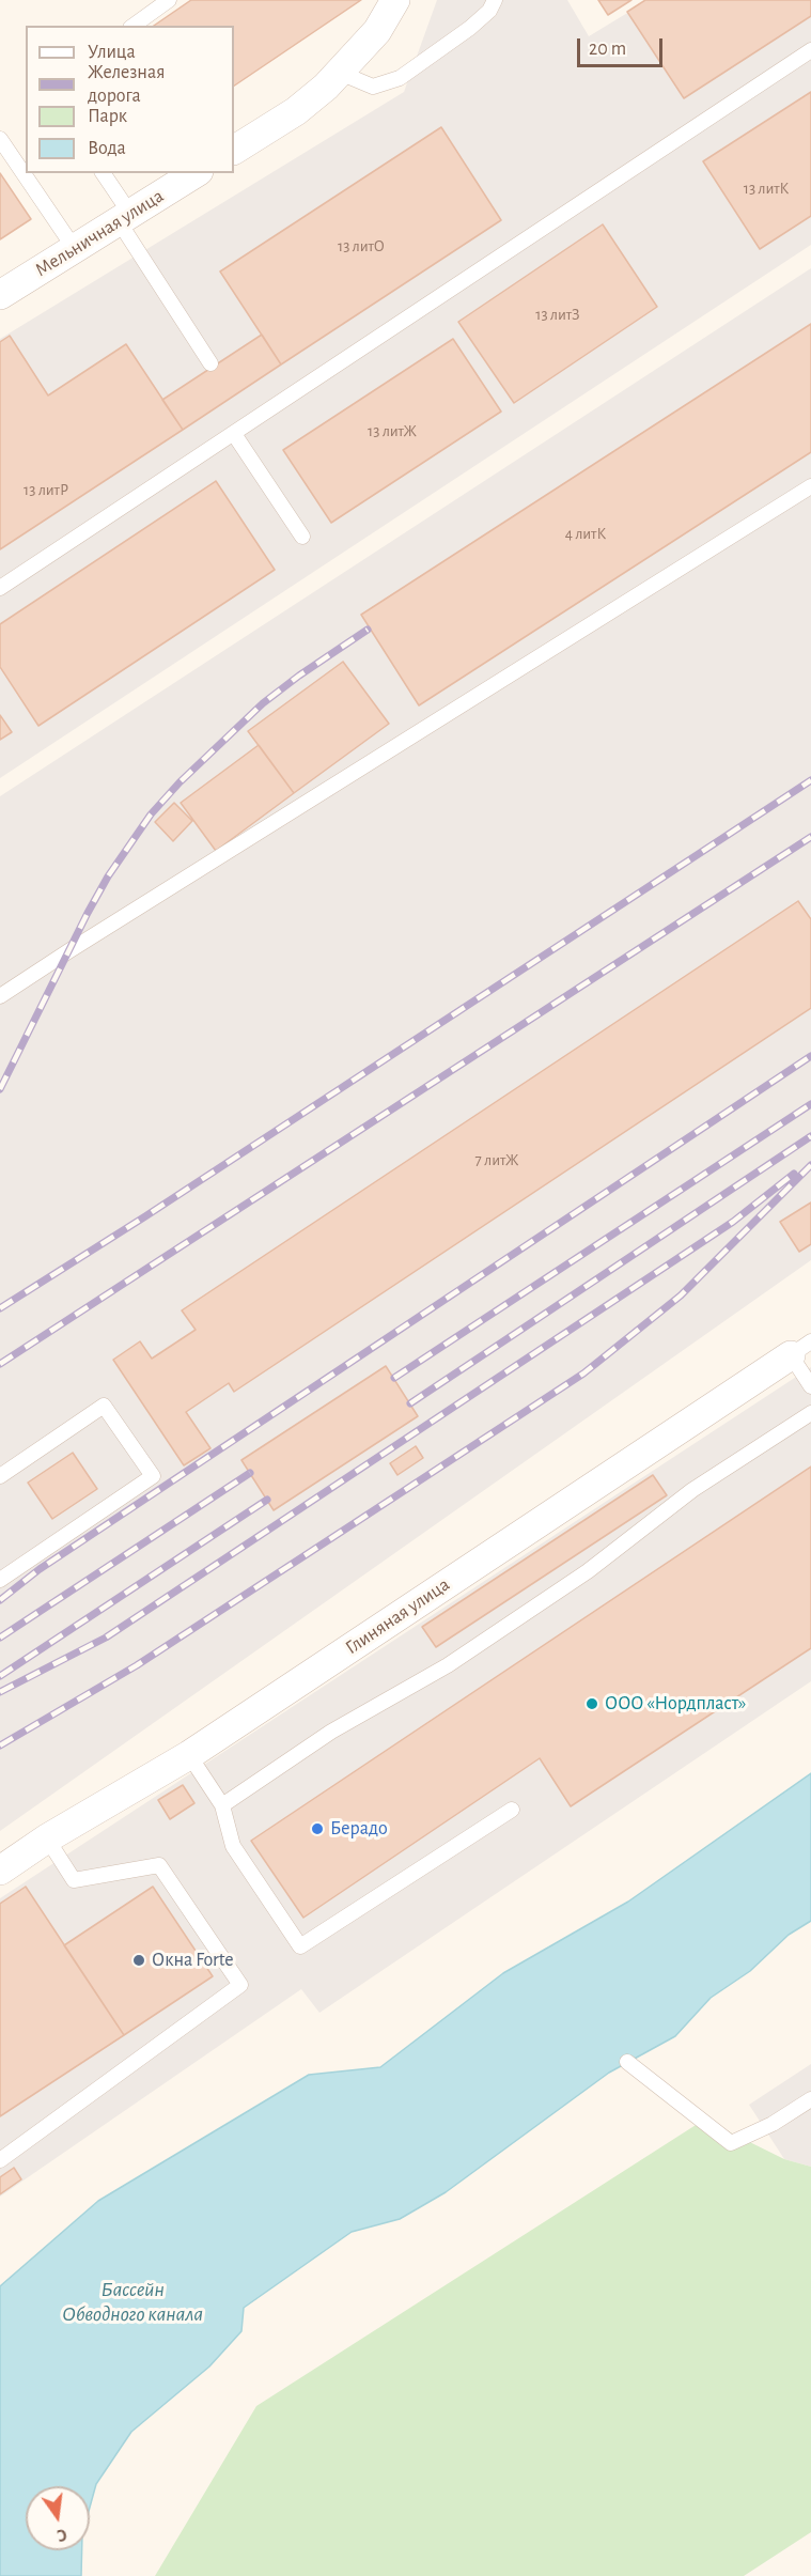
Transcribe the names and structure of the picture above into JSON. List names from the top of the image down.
{
  "streets": {
    "street": ["Мельничная улица", "Глиняная улица"]
  },
  "water": ["Бассейн Обводного канала"],
  "places": ["ООО «Нордпласт»", "Берадо", "Окна Forte"],
  "house_numbers": [
    "13 литК",
    "13 литО",
    "13 литЗ",
    "13 литЖ",
    "13 литР",
    "4 литК",
    "7 литЖ"
  ],
  "legend": [
    "Улица",
    "Железная дорога",
    "Парк",
    "Вода"
  ],
  "scale_bar": "20 m",
  "north": "bottom"
}
